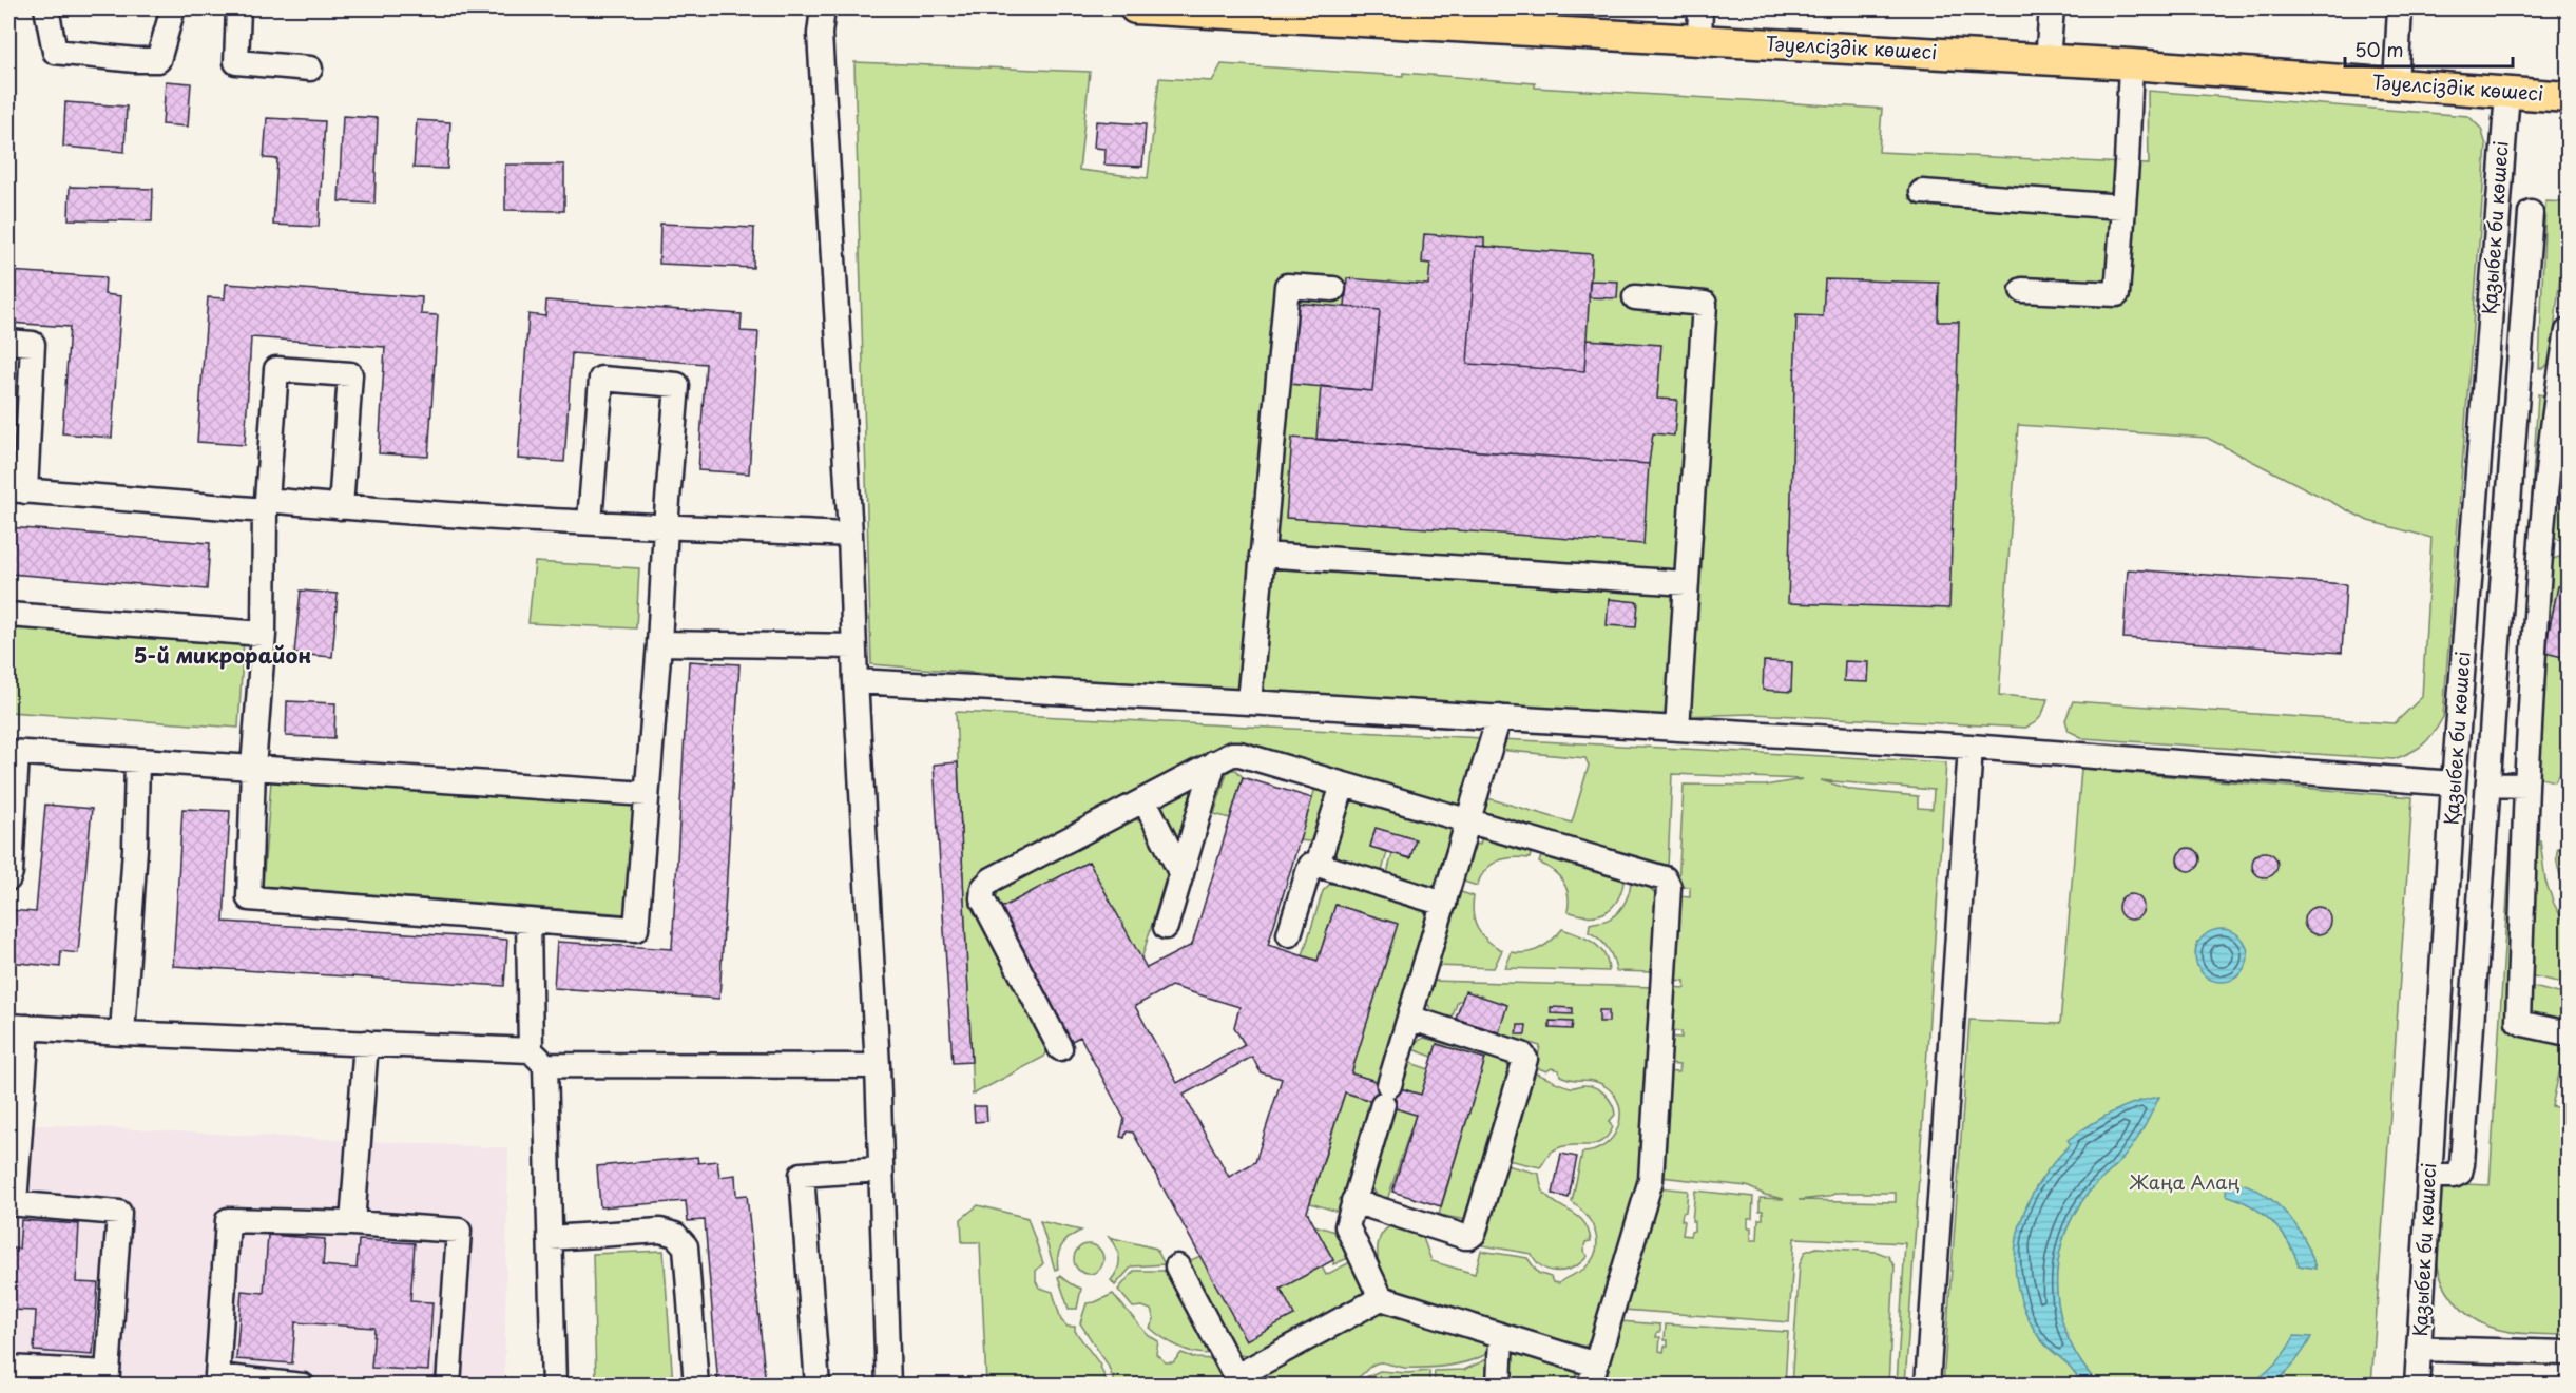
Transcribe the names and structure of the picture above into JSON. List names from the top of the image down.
{
  "streets": {
    "main road": ["Тәуелсіздік көшесі"],
    "street": ["Қазыбек би көшесі"]
  },
  "crossings": [
    ["Тәуелсіздік көшесі", "Қазыбек би көшесі"]
  ],
  "districts": ["5-й микрорайон"],
  "parks": ["Жаңа Алаң"],
  "scale_bar": "50 m"
}
